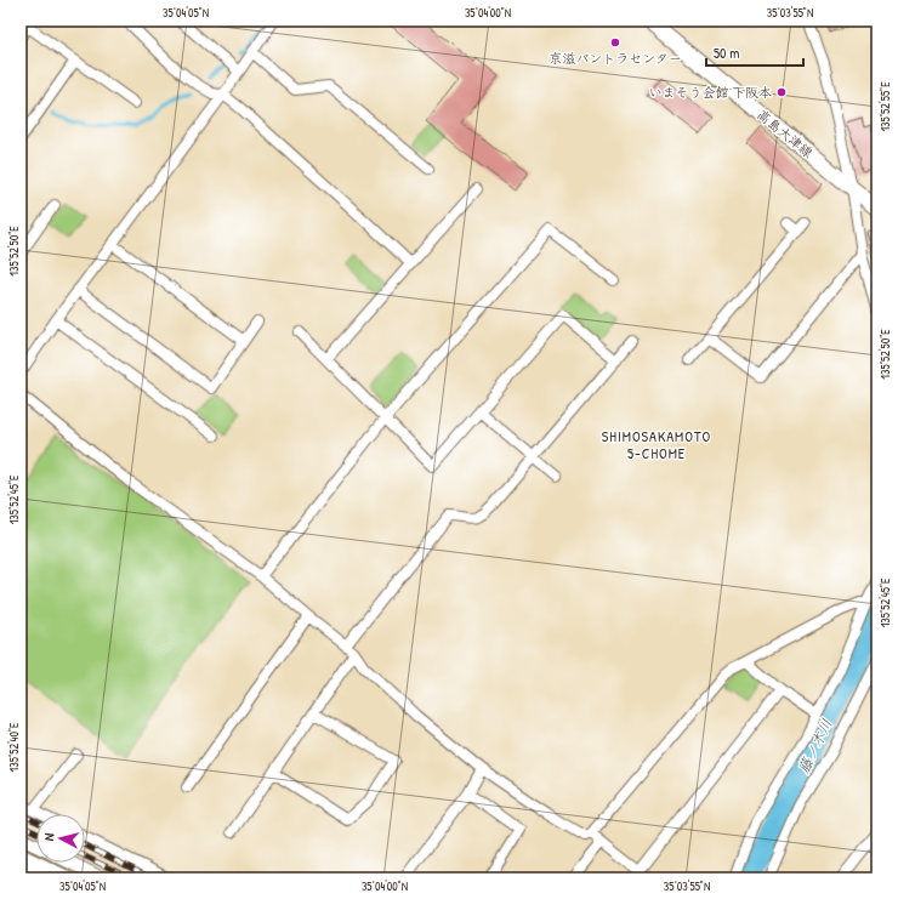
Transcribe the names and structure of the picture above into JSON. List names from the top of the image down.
{
  "streets": {
    "main road": ["高島大津線"]
  },
  "districts": ["SHIMOSAKAMOTO 5-CHOME"],
  "water": ["藤ノ木川"],
  "places": ["京滋バントラセンター", "いまそう会館 下阪本"],
  "scale_bar": "50 m",
  "north": "left",
  "coordinates": [
    "35°04'05\"N",
    "35°04'00\"N",
    "35°03'55\"N",
    "135°52'55\"E",
    "135°52'50\"E",
    "135°52'45\"E",
    "135°52'40\"E"
  ]
}
